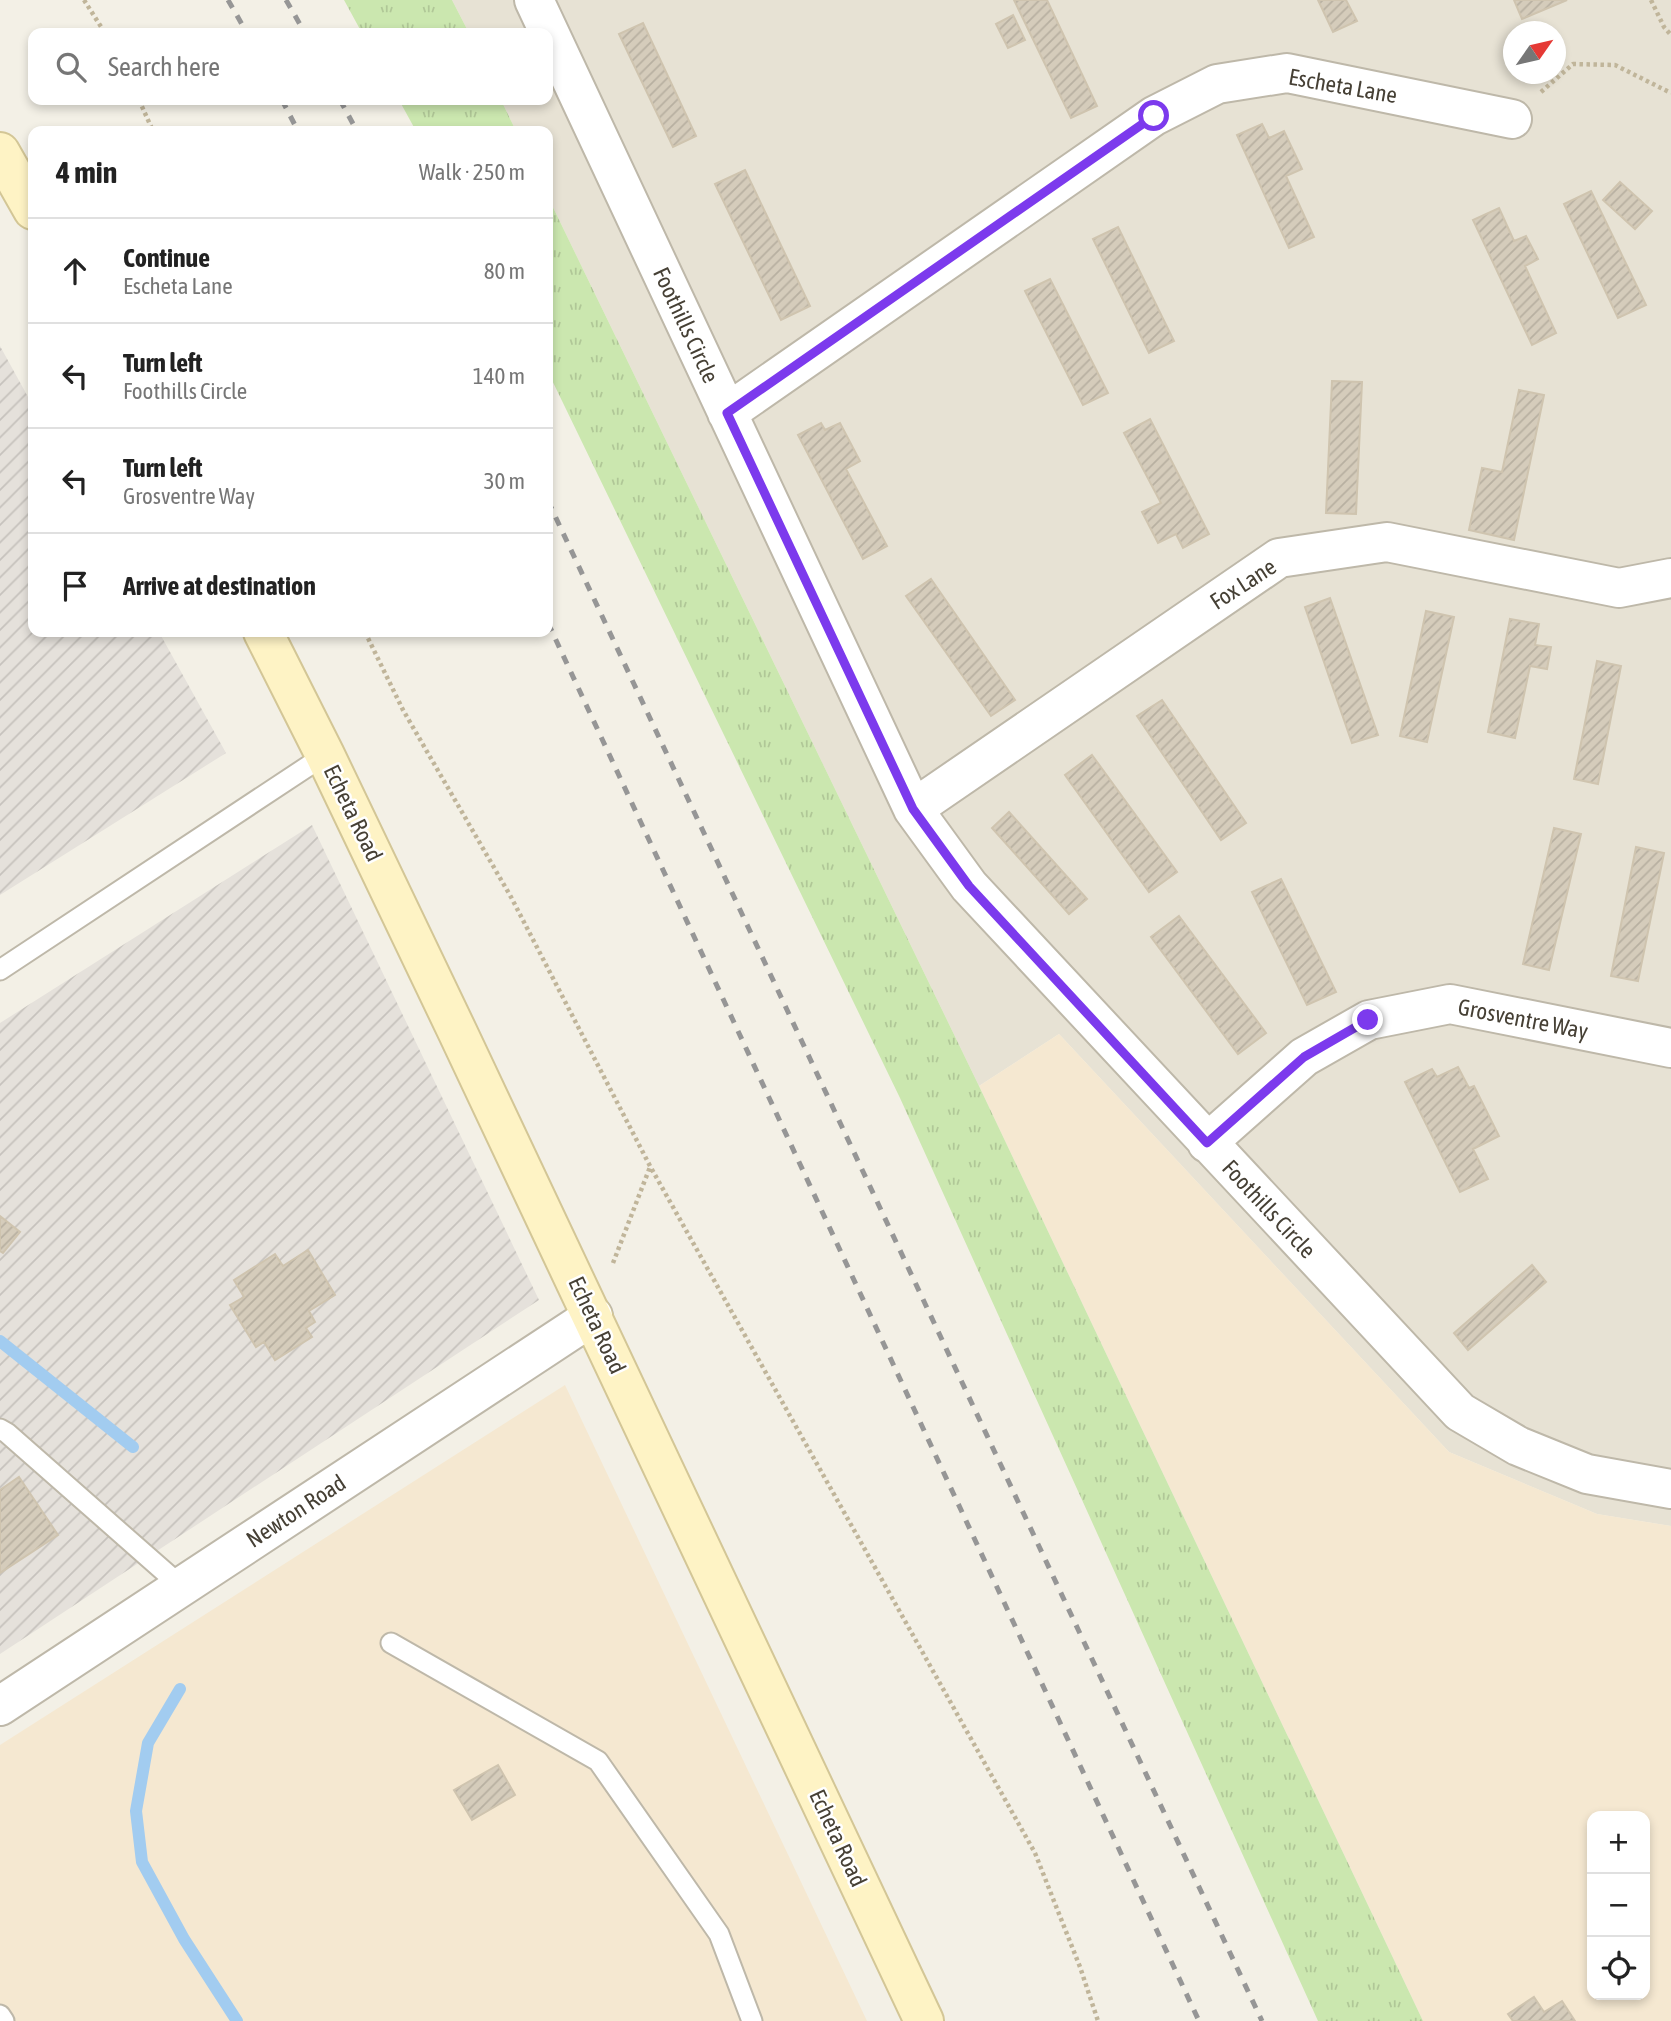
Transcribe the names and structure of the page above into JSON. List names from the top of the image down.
{
  "streets": {
    "street": [
      "Escheta Lane",
      "Foothills Circle",
      "Fox Lane",
      "Echeta Road",
      "Grosventre Way",
      "Newton Road"
    ]
  },
  "crossings": [
    ["Escheta Lane", "Foothills Circle"],
    ["Foothills Circle", "Fox Lane"],
    ["Foothills Circle", "Grosventre Way"],
    ["Echeta Road", "Newton Road"]
  ],
  "north": "top right",
  "page": {
    "search": "Search here",
    "heading": ["4 min", "Walk · 250 m"],
    "list": [
      ["Continue", "Escheta Lane", "80 m"],
      ["Turn left", "Foothills Circle", "140 m"],
      ["Turn left", "Grosventre Way", "30 m"],
      "Arrive at destination"
    ],
    "map_buttons": ["+", "−"]
  }
}
